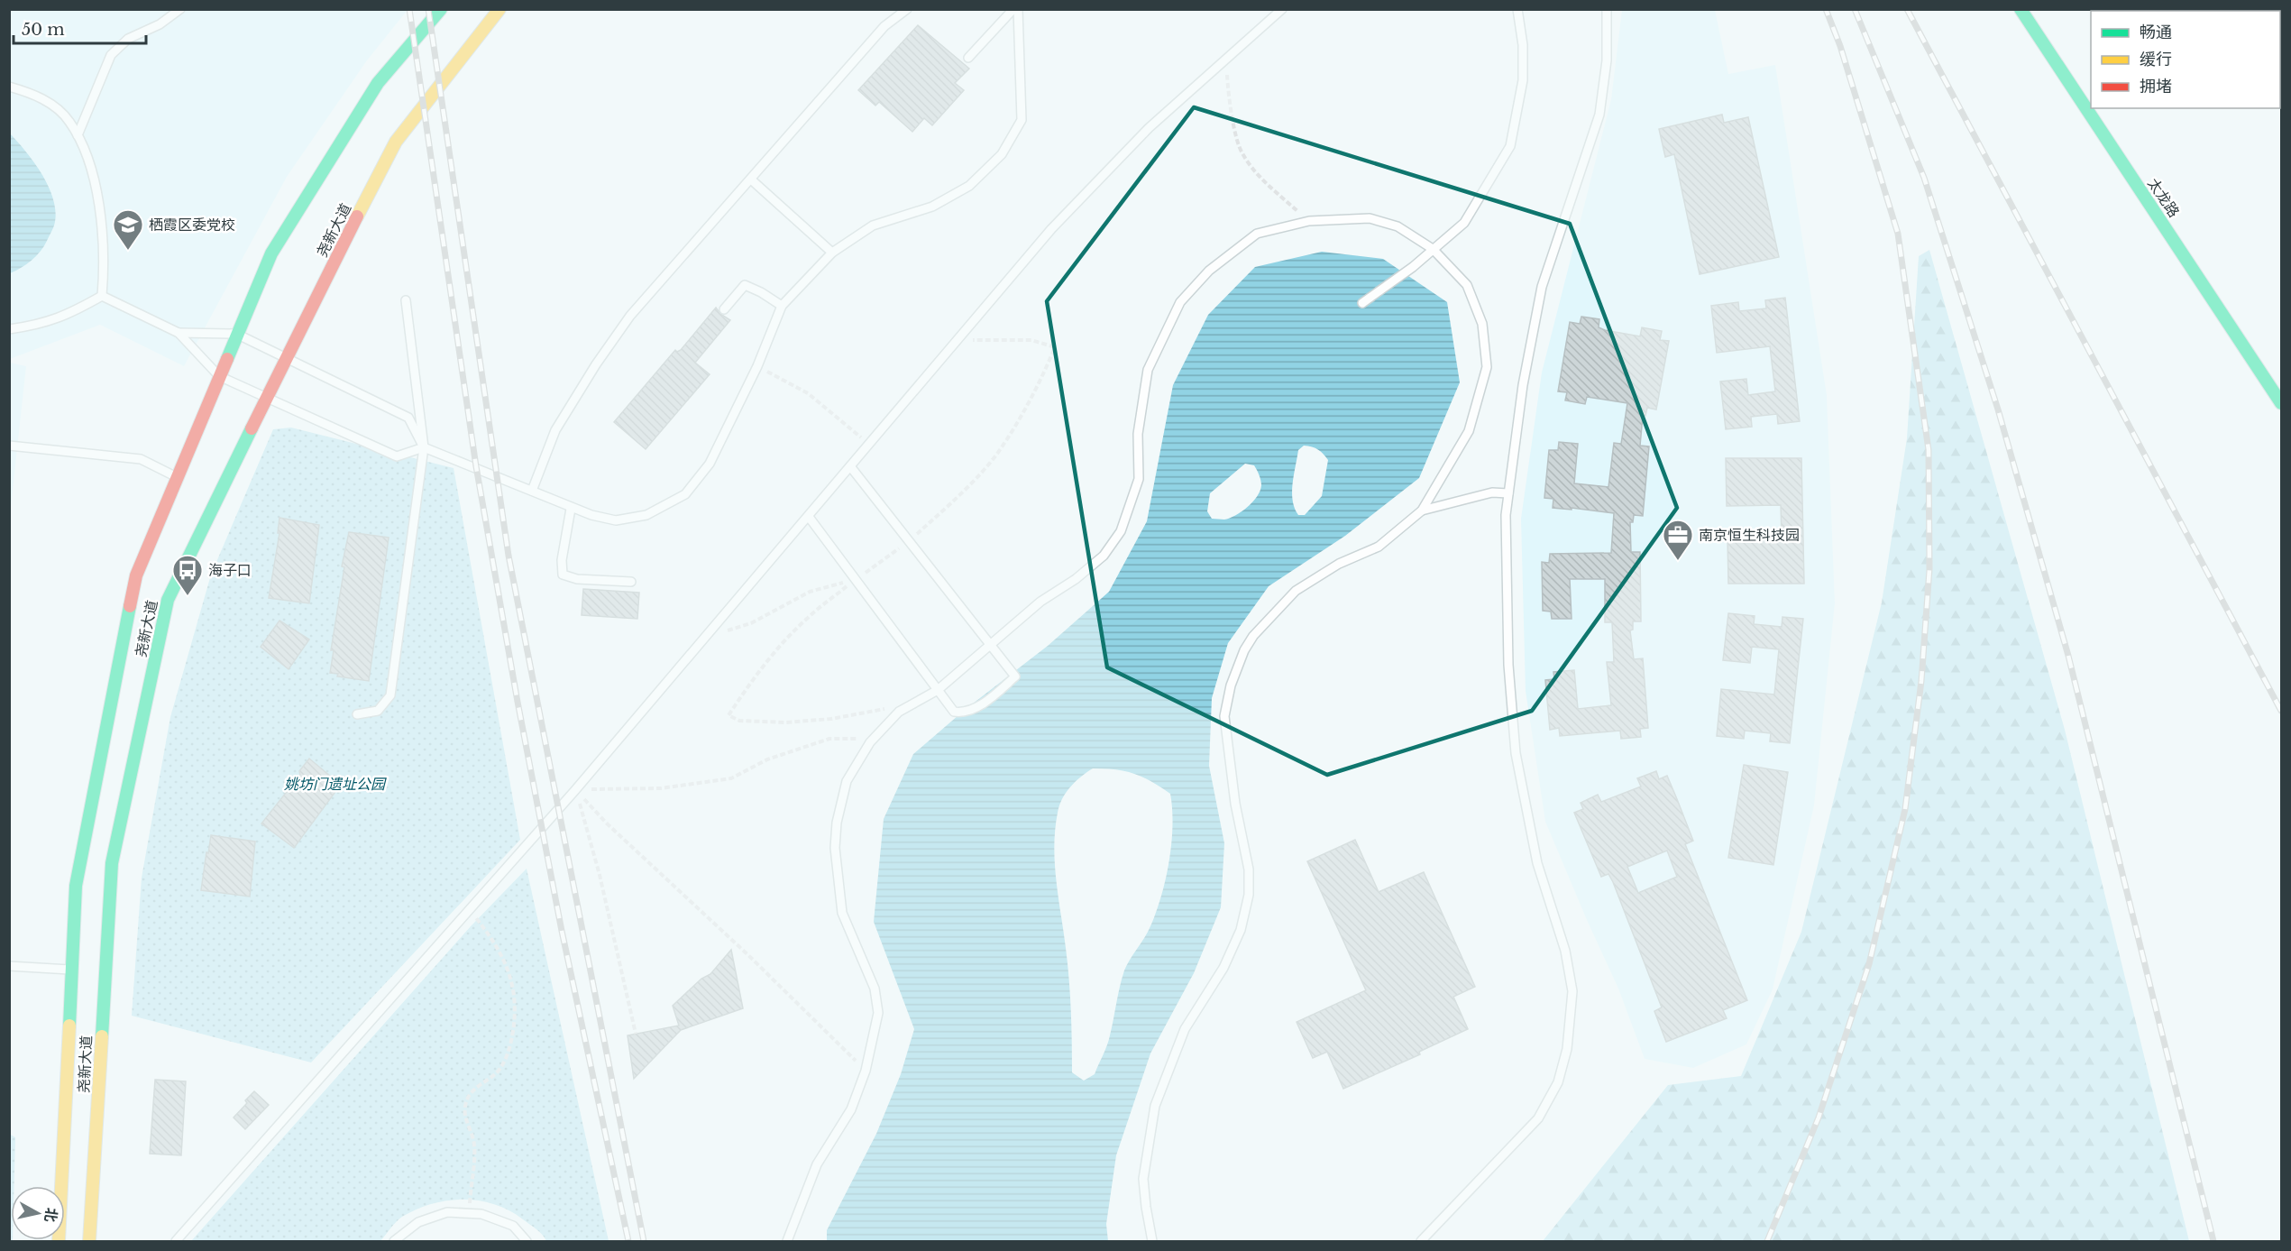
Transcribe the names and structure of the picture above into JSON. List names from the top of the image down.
{
  "streets": {
    "main road": ["太龙路", "尧新大道"]
  },
  "parks": ["姚坊门遗址公园"],
  "places": {
    "school or university": ["栖霞区委党校"],
    "office": ["南京恒生科技园"],
    "bus stop": ["海子口"]
  },
  "legend": ["畅通", "缓行", "拥堵"],
  "scale_bar": "50 m",
  "north": "right"
}
